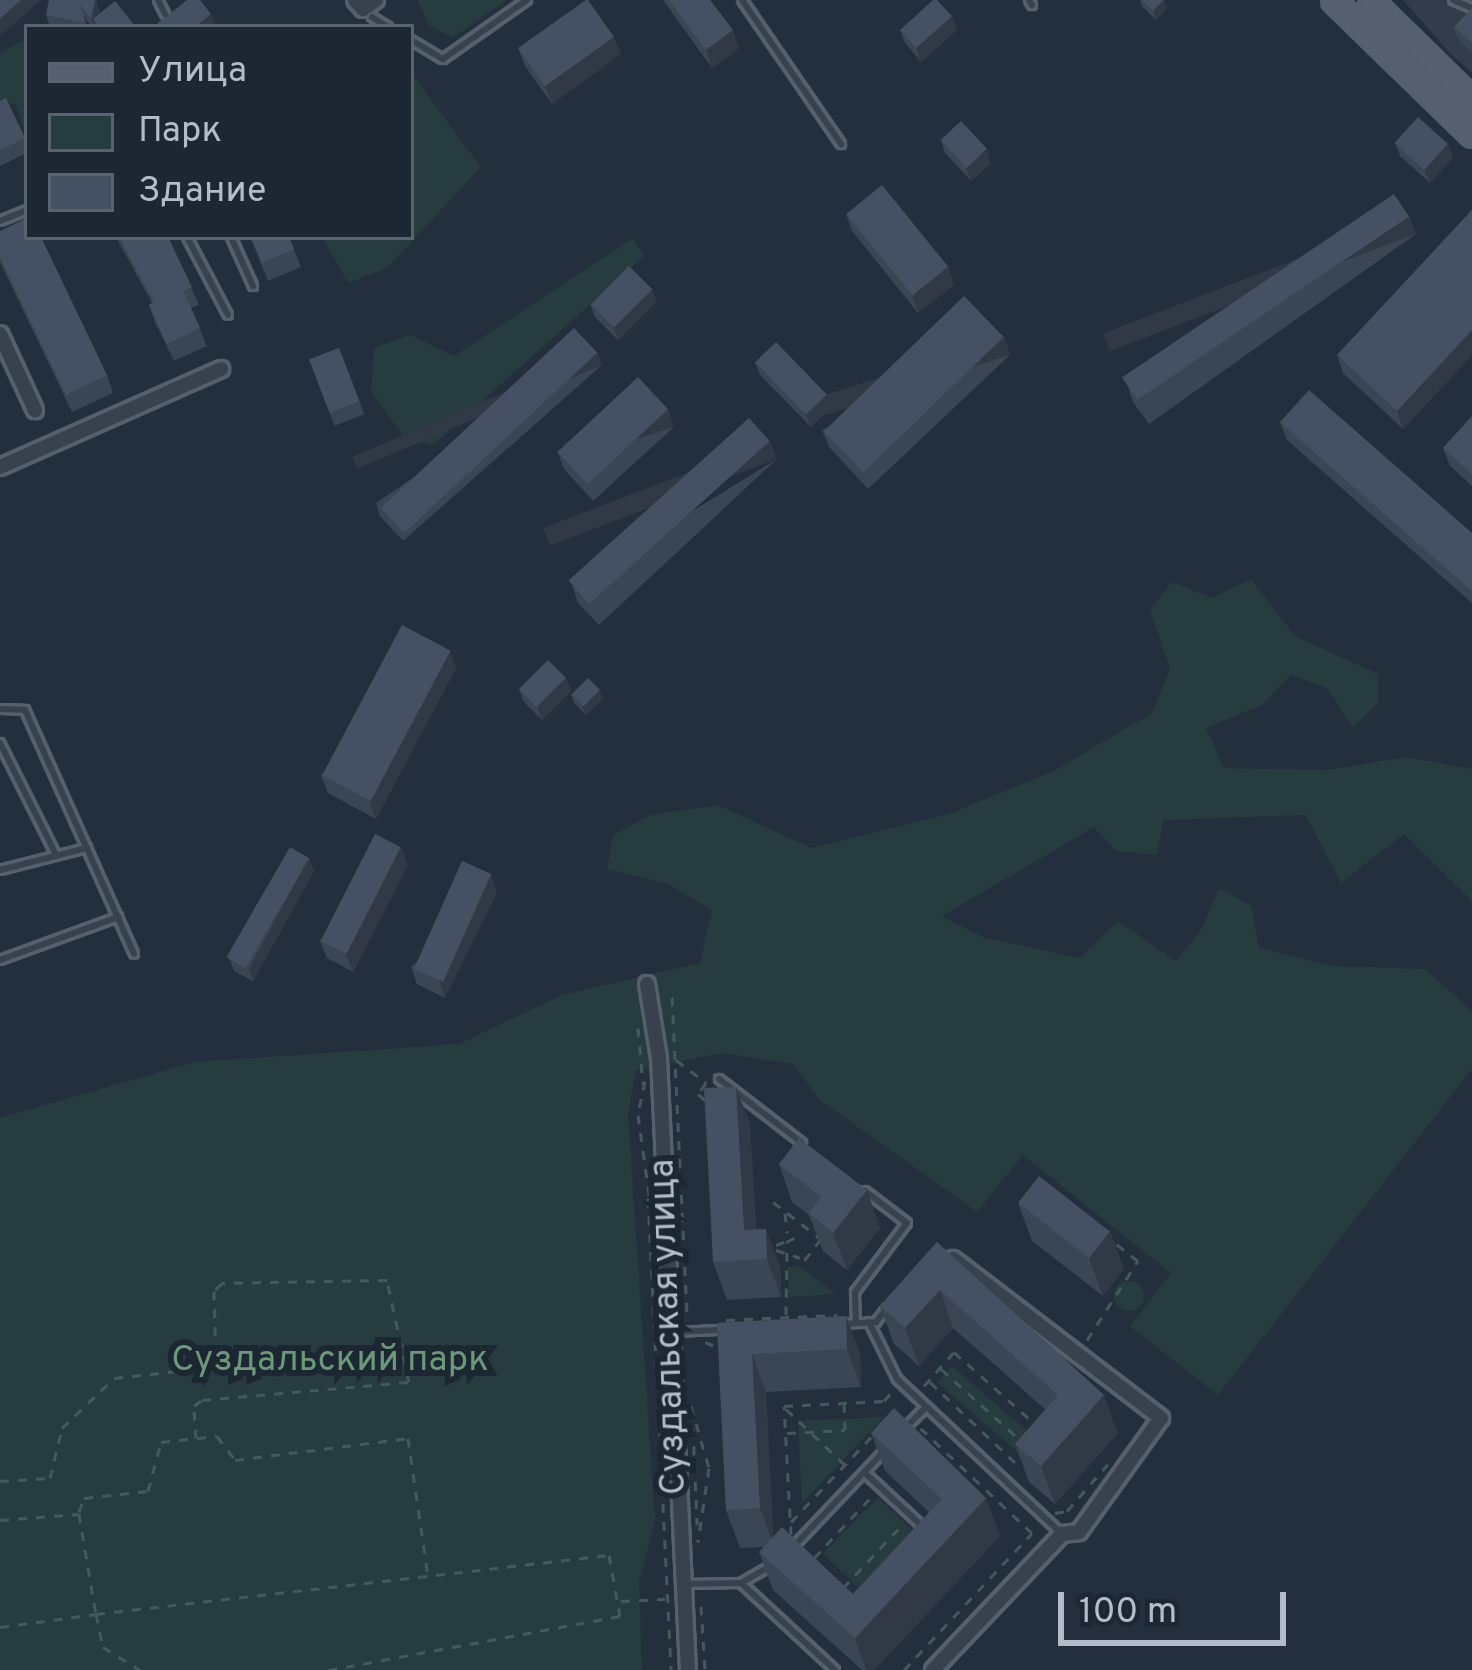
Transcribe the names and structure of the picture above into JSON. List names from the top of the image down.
{
  "streets": {
    "street": ["Суздальская улица"]
  },
  "parks": ["Суздальский парк"],
  "legend": ["Улица", "Парк", "Здание"],
  "scale_bar": "100 m"
}
